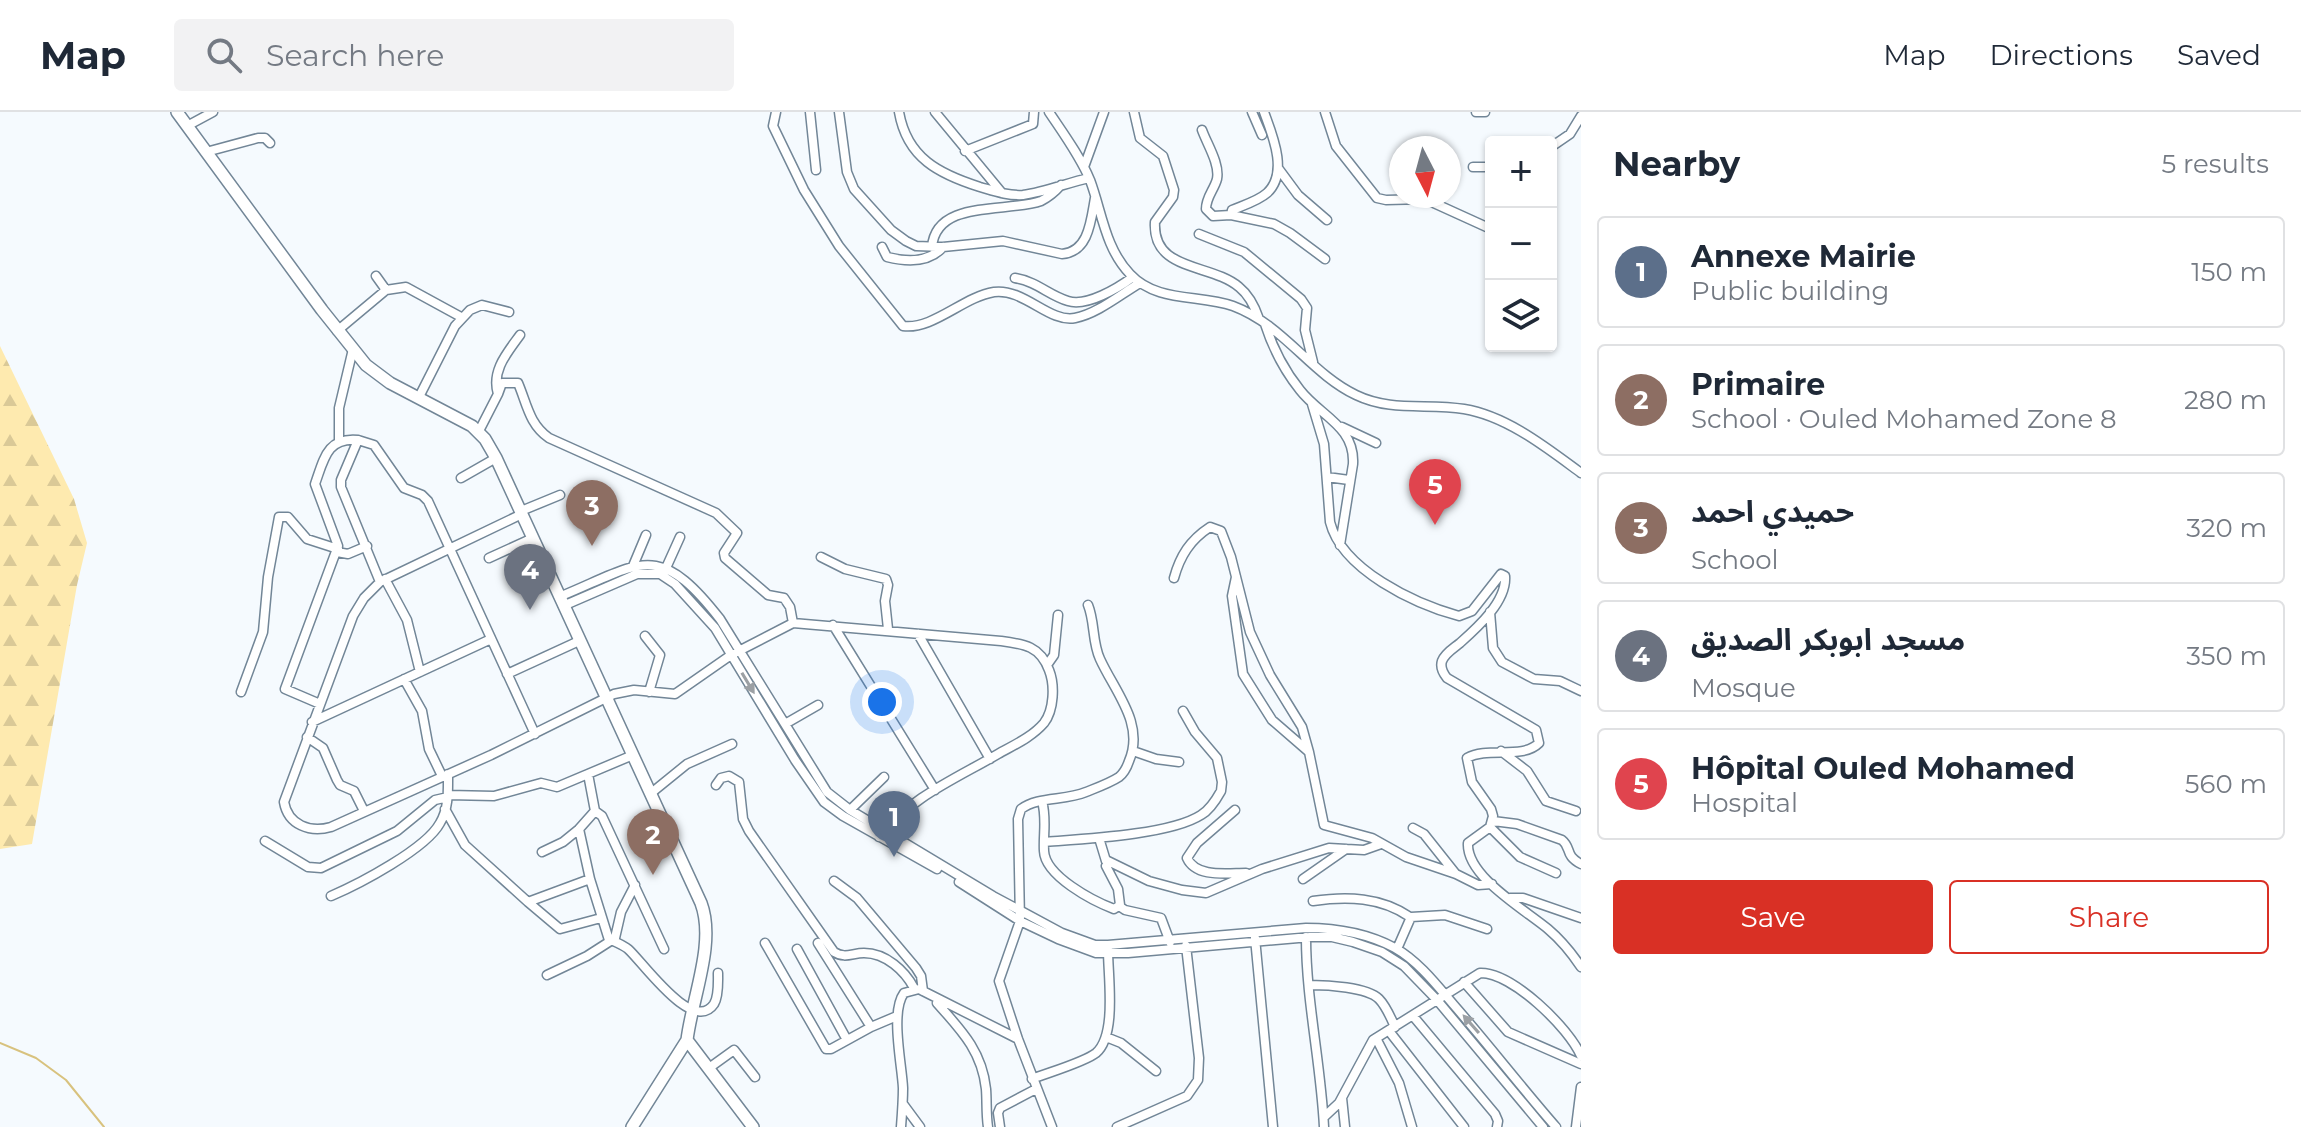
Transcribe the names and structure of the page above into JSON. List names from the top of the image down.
{
  "north": "bottom",
  "page": {
    "header": "Map",
    "search": "Search here",
    "nav": ["Map", "Directions", "Saved"],
    "heading": ["Nearby", "5 results"],
    "map_buttons": ["+", "−"],
    "list": [
      {
        "mark": "1",
        "name": "Annexe Mairie",
        "note": "Public building",
        "value": "150 m"
      },
      {
        "mark": "2",
        "name": "Primaire",
        "note": "School · Ouled Mohamed Zone 8",
        "value": "280 m"
      },
      {
        "mark": "3",
        "name": "حميدي احمد",
        "note": "School",
        "value": "320 m"
      },
      {
        "mark": "4",
        "name": "مسجد ابوبكر الصديق",
        "note": "Mosque",
        "value": "350 m"
      },
      {
        "mark": "5",
        "name": "Hôpital Ouled Mohamed",
        "note": "Hospital",
        "value": "560 m"
      }
    ],
    "pins": [
      "5",
      "3",
      "4",
      "1",
      "2"
    ],
    "buttons": ["Save", "Share"]
  }
}
